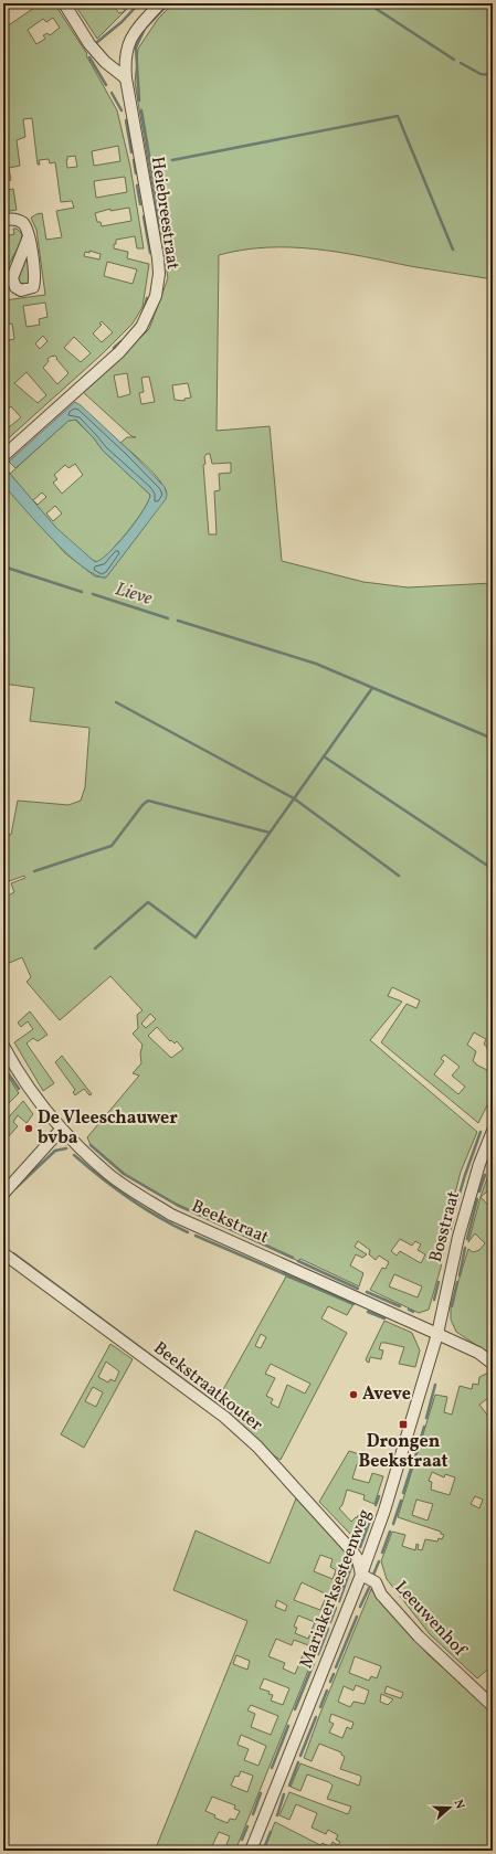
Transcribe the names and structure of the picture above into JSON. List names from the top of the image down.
{
  "streets": {
    "street": [
      "Heiebreestraat",
      "Beekstraat",
      "Bosstraat",
      "Beekstraatkouter",
      "Mariakerksesteenweg",
      "Leeuwenhof"
    ]
  },
  "crossings": [
    ["Beekstraat", "Bosstraat"],
    ["Beekstraat", "Mariakerksesteenweg"],
    ["Bosstraat", "Mariakerksesteenweg"],
    ["Beekstraatkouter", "Mariakerksesteenweg"],
    ["Beekstraatkouter", "Leeuwenhof"],
    ["Mariakerksesteenweg", "Leeuwenhof"]
  ],
  "water": ["Lieve"],
  "places": {
    "other": ["De Vleeschauwer bvba", "Aveve"],
    "transit": ["Drongen Beekstraat"]
  },
  "north": "right"
}
